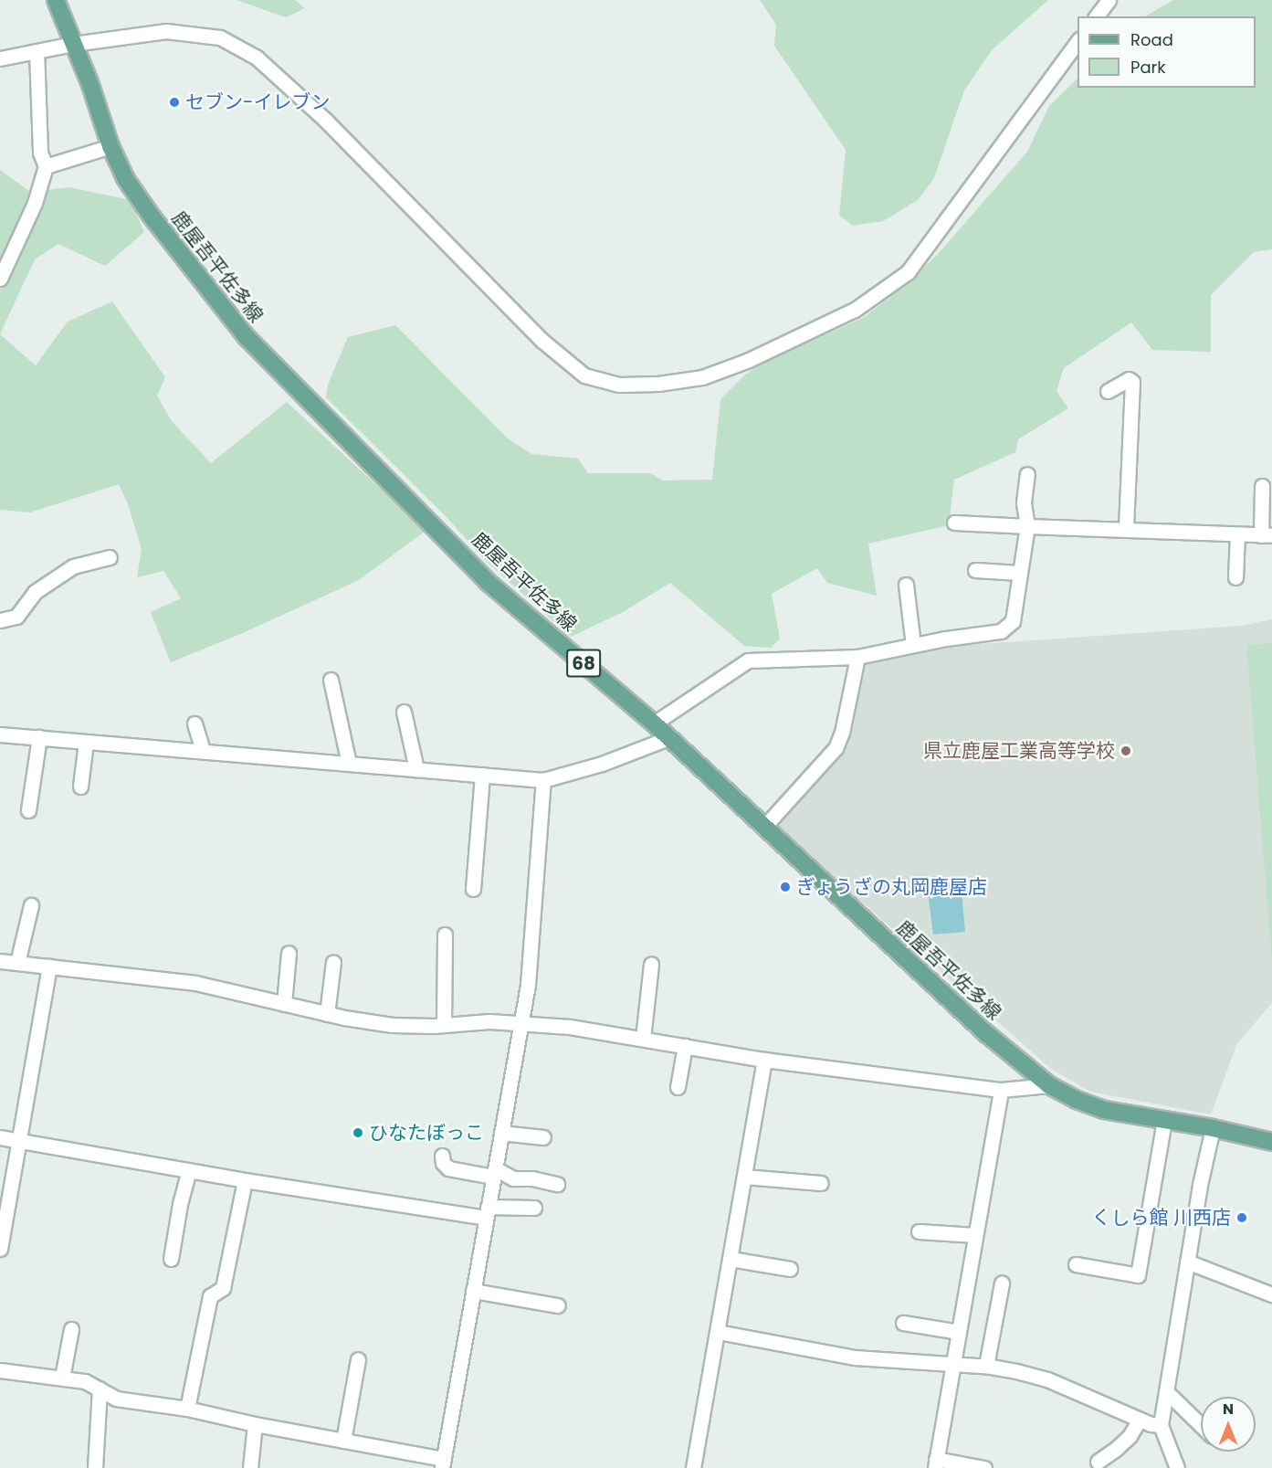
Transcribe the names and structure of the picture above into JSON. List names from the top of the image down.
{
  "streets": {
    "main road": ["鹿屋吾平佐多線", "68"]
  },
  "places": [
    "セブン-イレブン",
    "県立鹿屋工業高等学校",
    "ぎょうざの丸岡鹿屋店",
    "ひなたぼっこ",
    "くしら館 川西店"
  ],
  "legend": ["Road", "Park"],
  "north": "top"
}
